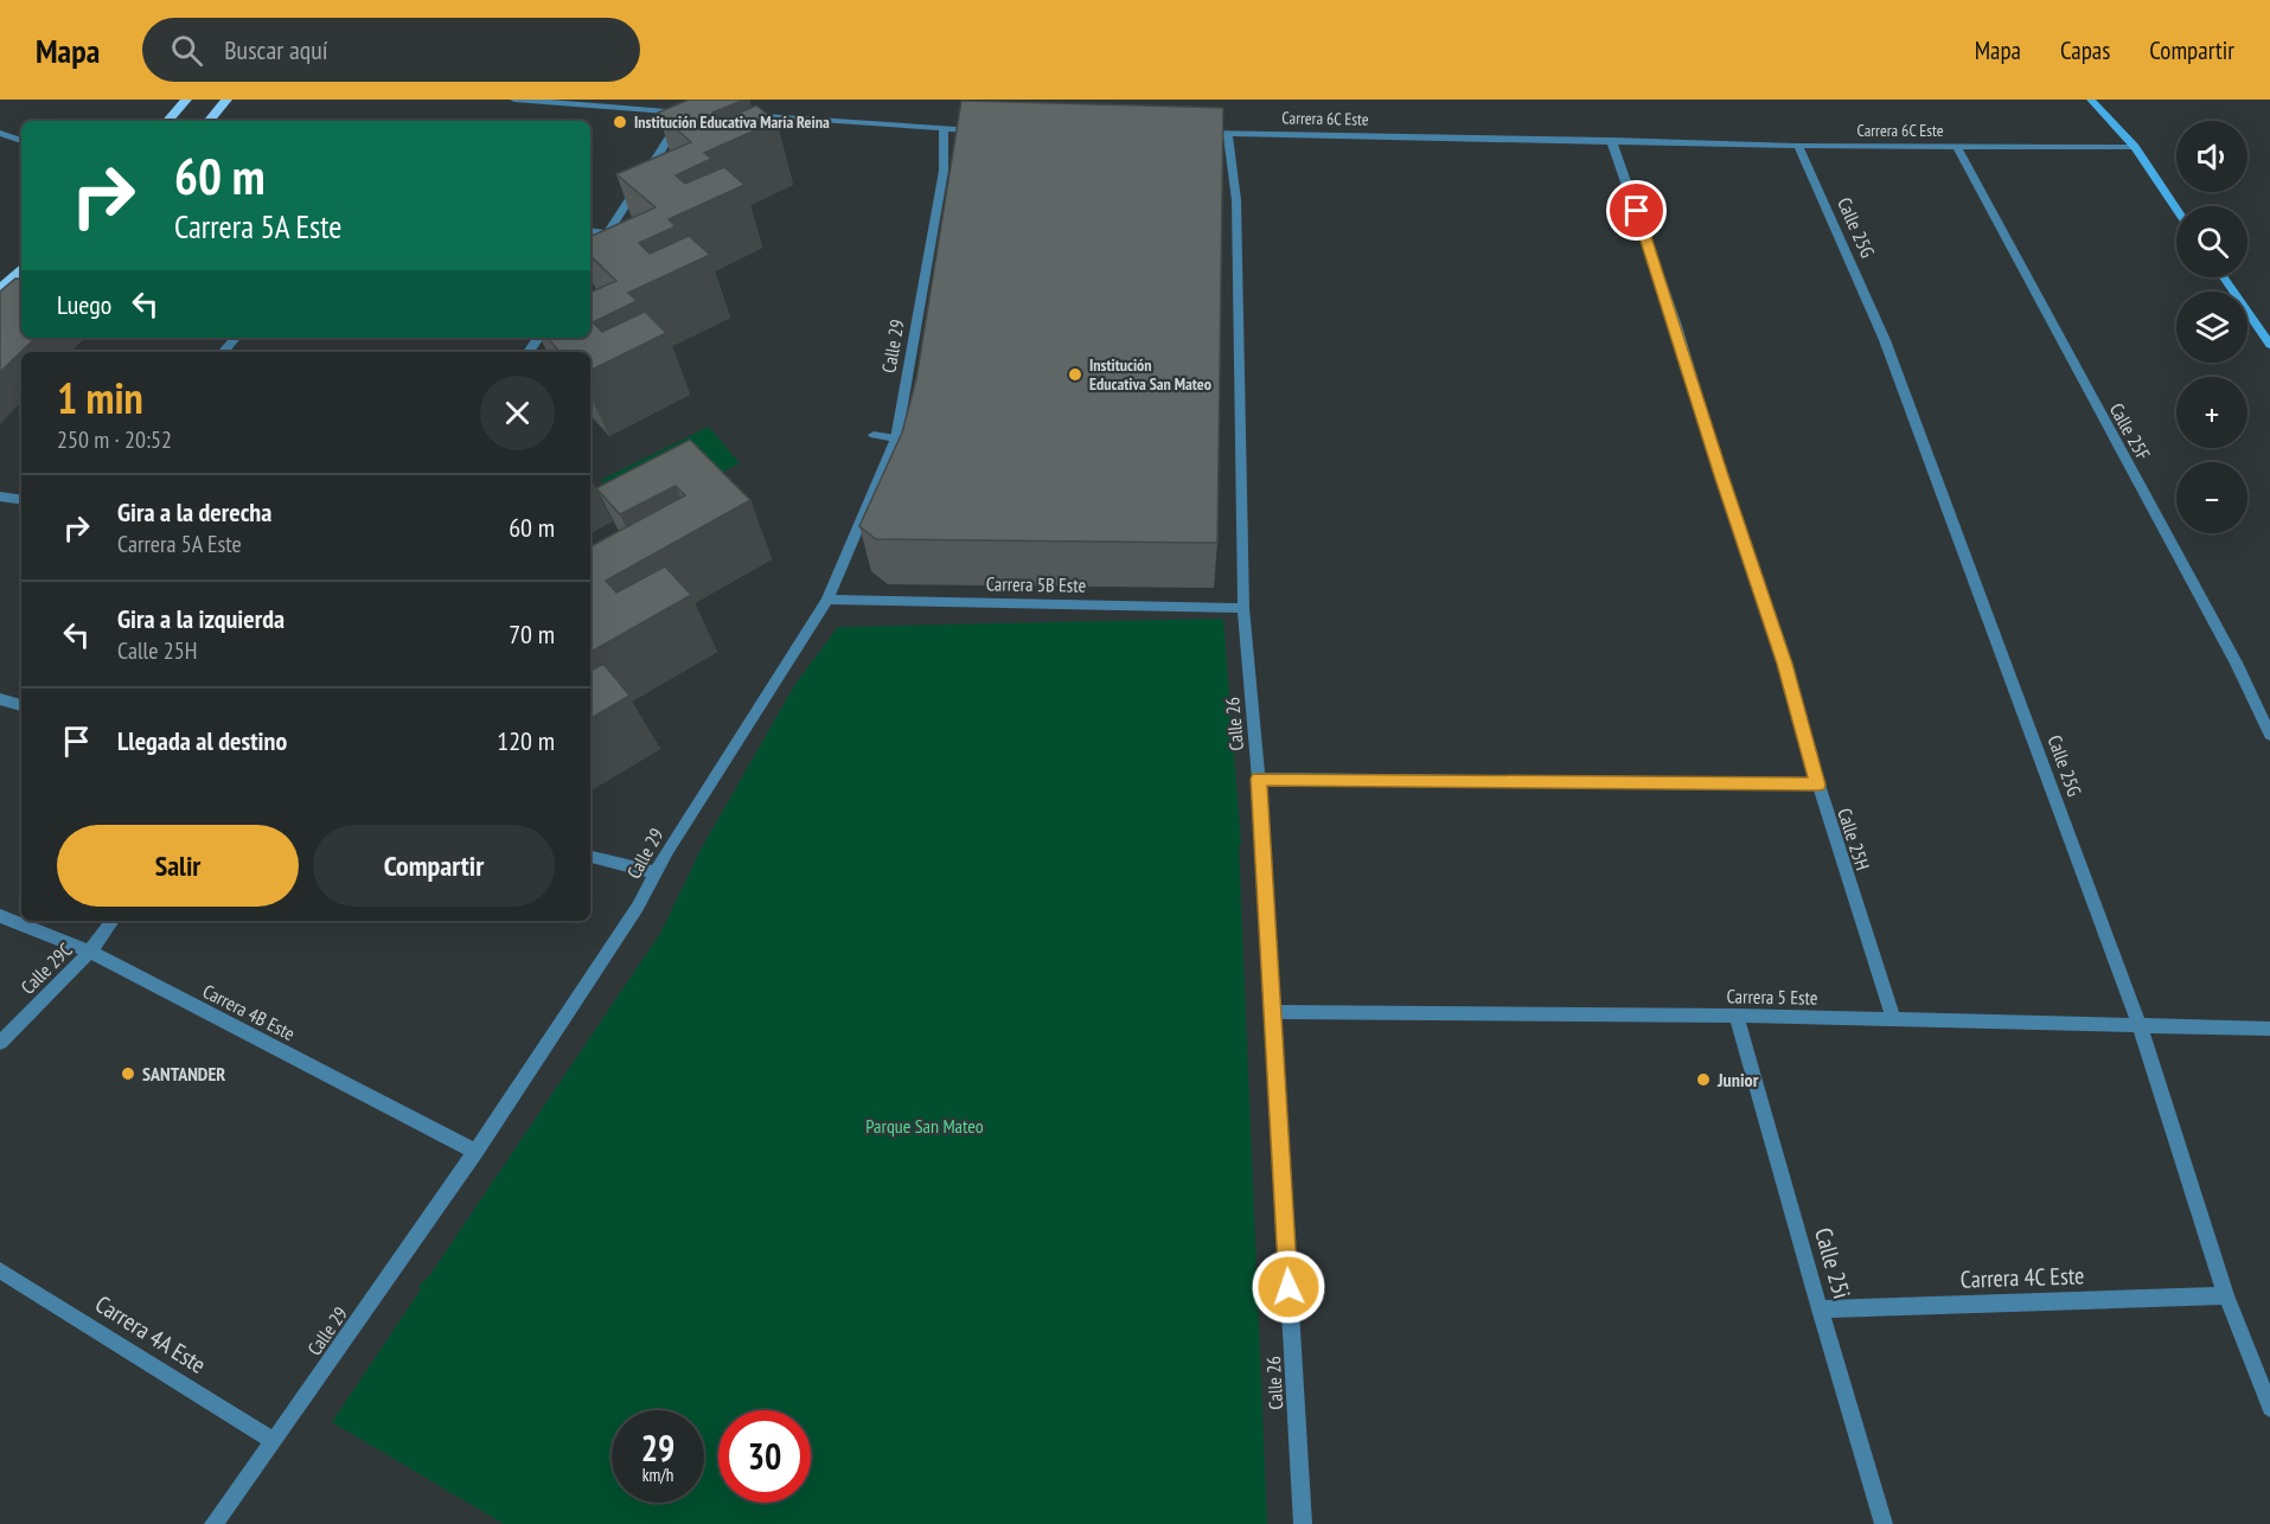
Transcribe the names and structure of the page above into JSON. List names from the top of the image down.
{
  "streets": {
    "street": [
      "Carrera 6C Este",
      "Calle 25G",
      "Calle 29",
      "Calle 25F",
      "Carrera 5B Este",
      "Calle 26",
      "Calle 25H",
      "Calle 29C",
      "Carrera 5 Este",
      "Carrera 4B Este",
      "Calle 25i",
      "Carrera 4C Este",
      "Carrera 4A Este"
    ]
  },
  "crossings": [
    ["Carrera 6C Este", "Calle 25G"],
    ["Carrera 6C Este", "Calle 25F"],
    ["Carrera 6C Este", "Calle 26"],
    ["Carrera 6C Este", "Calle 25H"],
    ["Calle 25G", "Carrera 5 Este"],
    ["Calle 25G", "Carrera 4C Este"],
    ["Calle 29", "Carrera 5B Este"],
    ["Calle 29", "Carrera 4B Este"],
    ["Calle 29", "Carrera 4A Este"],
    ["Carrera 5B Este", "Calle 26"],
    ["Calle 26", "Carrera 5 Este"],
    ["Calle 25H", "Carrera 5 Este"],
    ["Calle 29C", "Carrera 4B Este"],
    ["Carrera 5 Este", "Calle 25i"],
    ["Calle 25i", "Carrera 4C Este"]
  ],
  "parks": ["Parque San Mateo"],
  "places": [
    "Institución Educativa María Reina",
    "Institución Educativa San Mateo",
    "SANTANDER",
    "Junior"
  ],
  "page": {
    "header": "Mapa",
    "search": "Buscar aquí",
    "nav": ["Mapa", "Capas", "Compartir"],
    "map_buttons": ["+", "−"],
    "turn": ["60 m", "Carrera 5A Este"],
    "then": "Luego",
    "heading": ["1 min", "250 m · 20:52"],
    "list": [
      {
        "name": "Gira a la derecha",
        "note": "Carrera 5A Este",
        "value": "60 m"
      },
      {
        "name": "Gira a la izquierda",
        "note": "Calle 25H",
        "value": "70 m"
      },
      {
        "name": "Llegada al destino",
        "value": "120 m"
      }
    ],
    "buttons": ["Salir", "Compartir"],
    "speed": "29 km/h",
    "limit": "30"
  }
}
